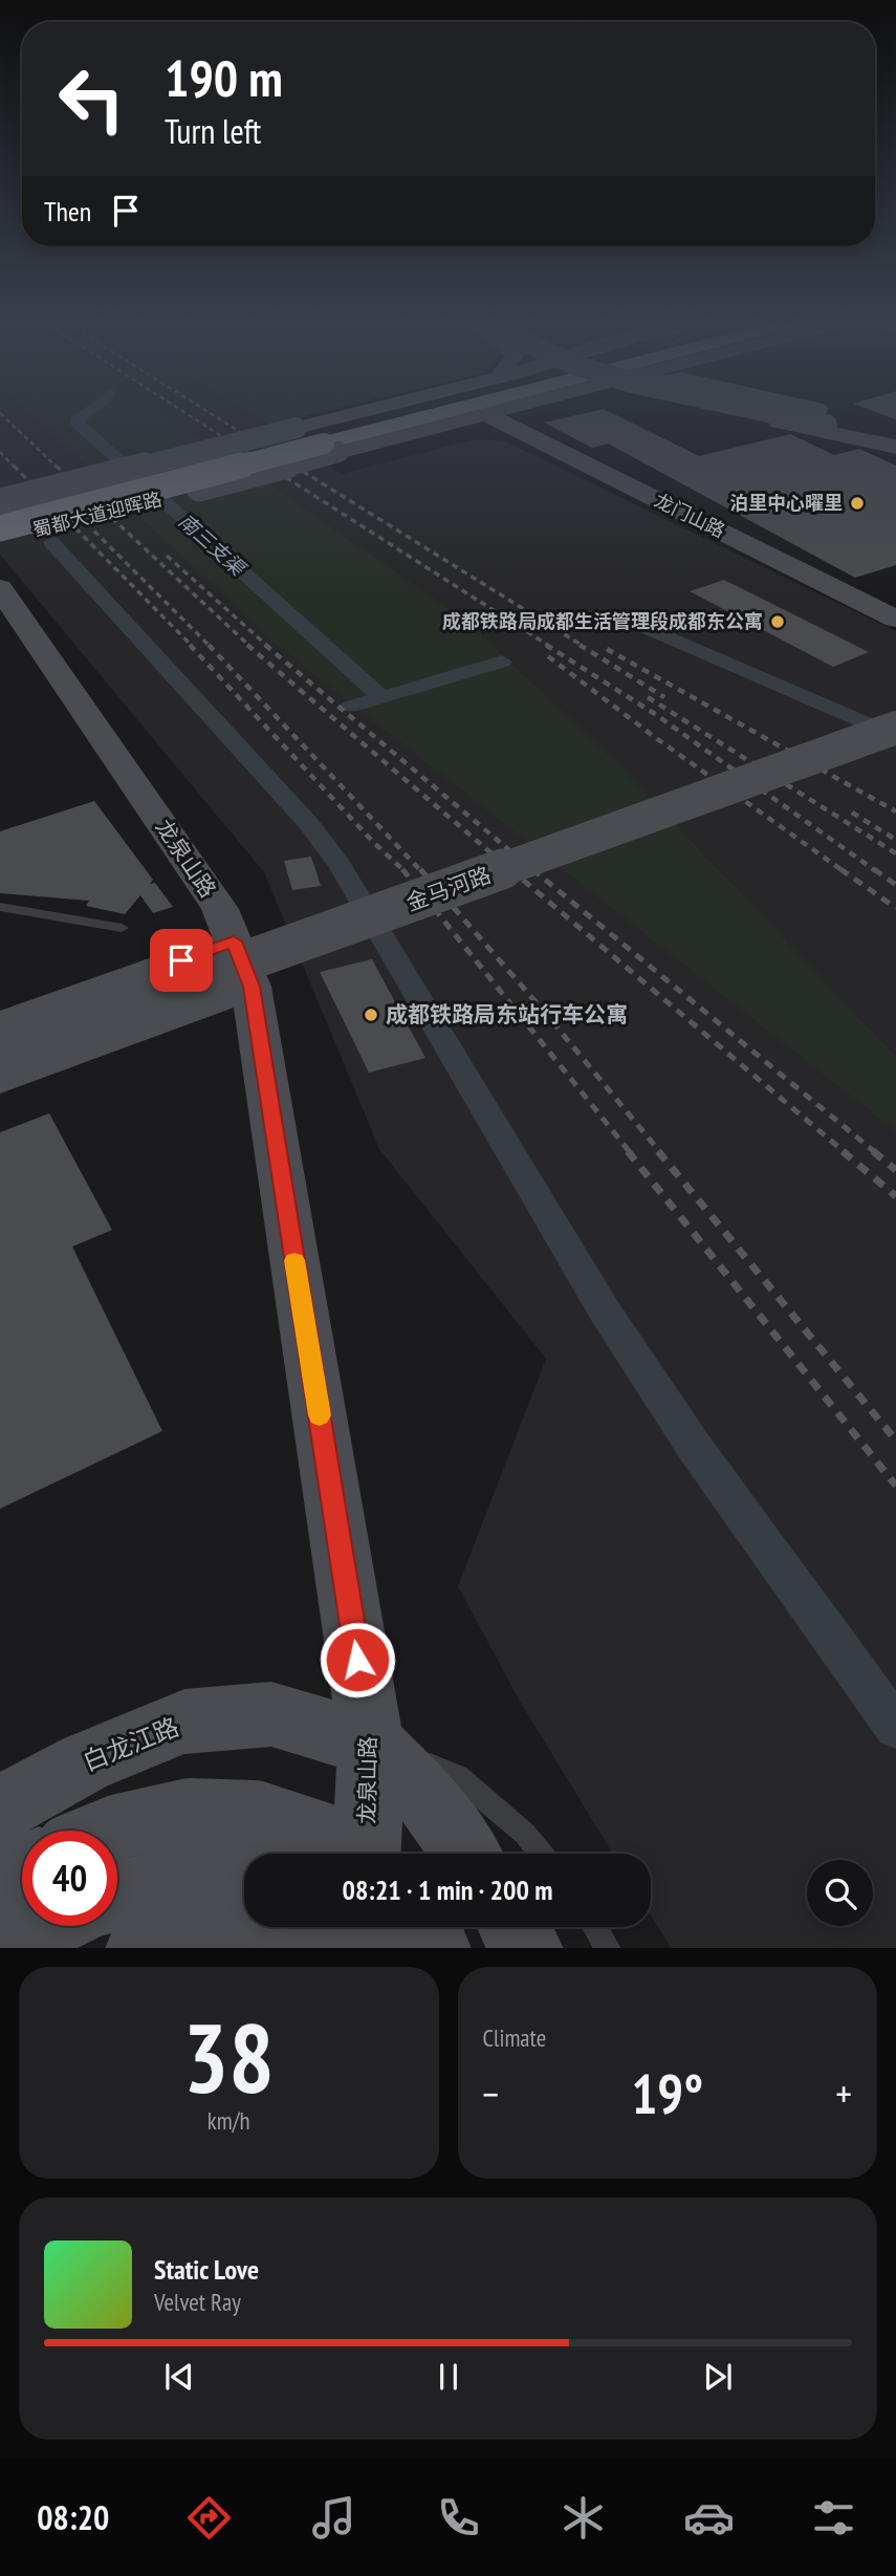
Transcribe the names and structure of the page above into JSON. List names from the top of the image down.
{
  "streets": {
    "highway": ["蜀都大道迎晖路"],
    "street": [
      "龙门山路",
      "龙泉山路",
      "金马河路",
      "白龙江路"
    ]
  },
  "crossings": [
    ["龙泉山路", "白龙江路"]
  ],
  "water": ["南三支渠"],
  "places": ["泊里中心曜里", "成都铁路局成都生活管理段成都东公寓", "成都铁路局东站行车公寓"],
  "page": {
    "turn": ["190 m", "Turn left"],
    "then": "Then",
    "limit": "40",
    "trip": "08:21 · 1 min · 200 m",
    "tile": [
      ["38", "km/h"],
      "Climate"
    ],
    "heat": ["−", "19°", "+"],
    "song": ["Static Love", "Velvet Ray"],
    "tabs": "08:20"
  }
}
